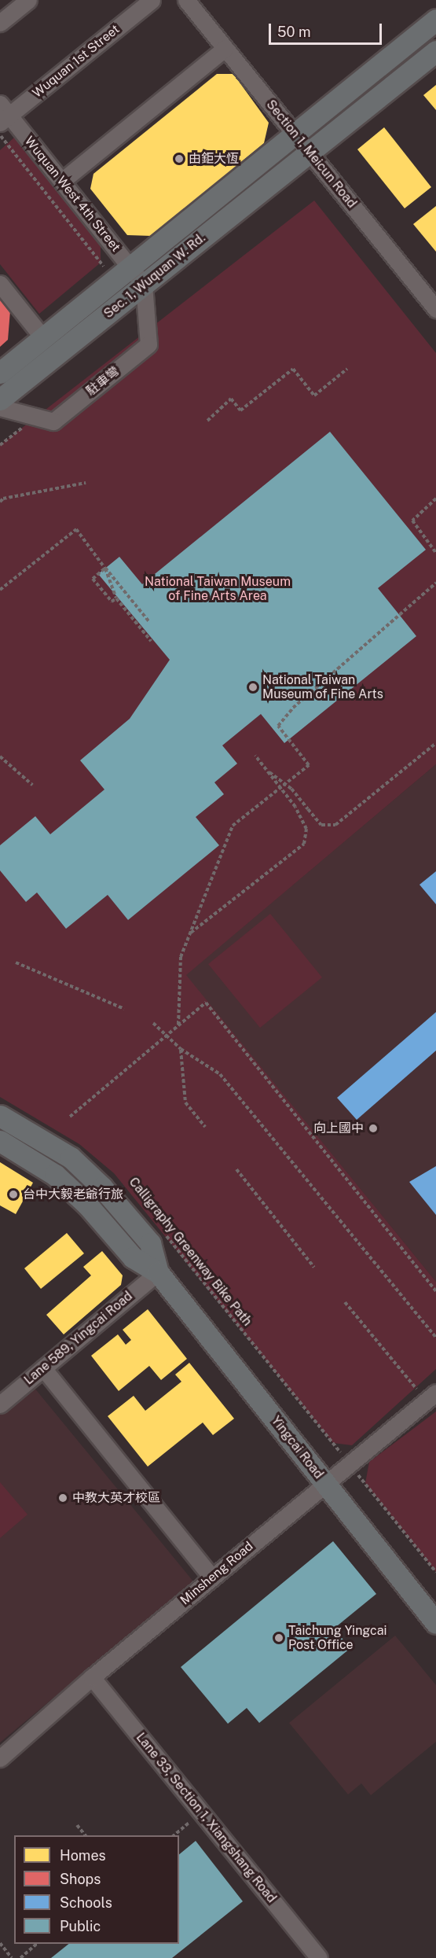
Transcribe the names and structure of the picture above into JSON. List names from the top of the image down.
{
  "streets": {
    "main road": ["Sec. 1, Wuquan W. Rd.", "Yingcai Road"],
    "street": [
      "Wuquan 1st Street",
      "Section 1, Meicun Road",
      "Wuquan West 4th Street",
      "駐車彎",
      "Lane 589, Yingcai Road",
      "Minsheng Road",
      "Lane 33, Section 1, Xiangshang Road"
    ],
    "path": ["Calligraphy Greenway Bike Path"]
  },
  "crossings": [
    ["Wuquan 1st Street", "Wuquan West 4th Street"],
    ["Section 1, Meicun Road", "Sec. 1, Wuquan W. Rd."],
    ["Wuquan West 4th Street", "Sec. 1, Wuquan W. Rd."],
    ["Wuquan West 4th Street", "駐車彎"],
    ["Sec. 1, Wuquan W. Rd.", "駐車彎"],
    ["Lane 589, Yingcai Road", "Yingcai Road"],
    ["Yingcai Road", "Minsheng Road"],
    ["Minsheng Road", "Lane 33, Section 1, Xiangshang Road"]
  ],
  "parks": ["National Taiwan Museum of Fine Arts Area"],
  "places": [
    "由鉅大恆",
    "National Taiwan Museum of Fine Arts",
    "向上國中",
    "台中大毅老爺行旅",
    "中教大英才校區",
    "Taichung Yingcai Post Office"
  ],
  "legend": [
    "Homes",
    "Shops",
    "Schools",
    "Public"
  ],
  "scale_bar": "50 m"
}
